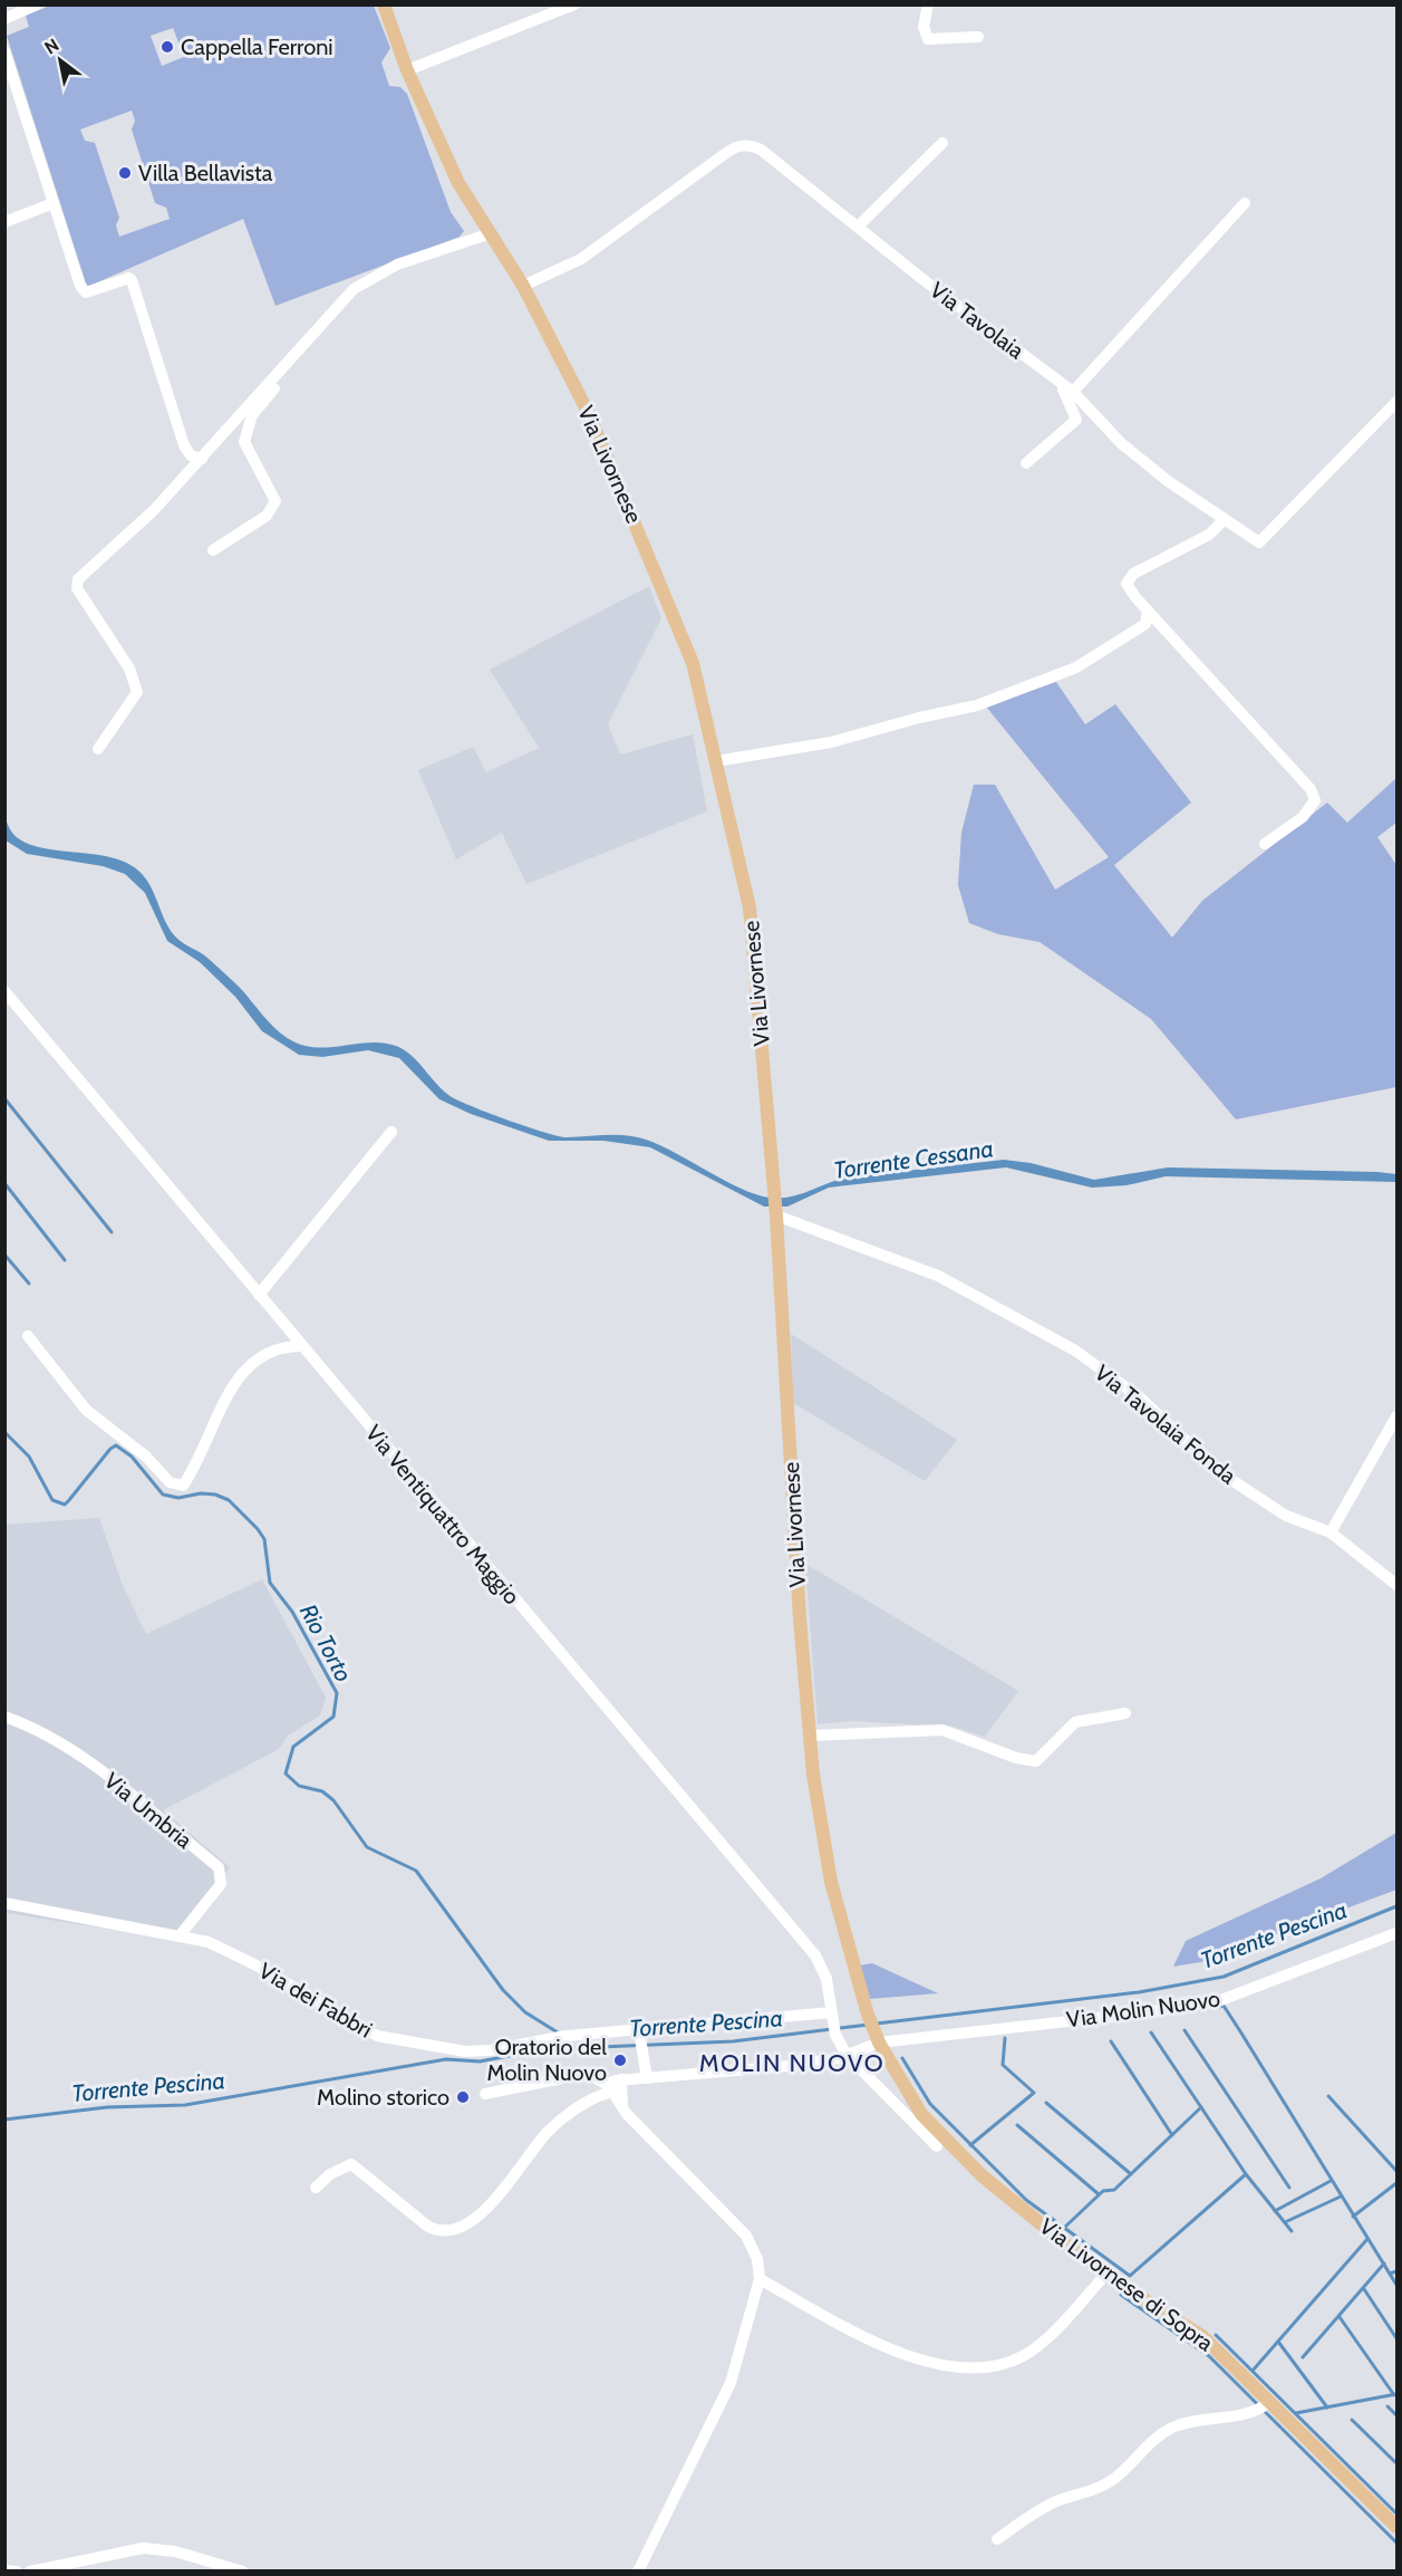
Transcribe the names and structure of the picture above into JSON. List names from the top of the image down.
{
  "streets": {
    "main road": ["Via Livornese", "Via Livornese di Sopra"],
    "street": [
      "Via Tavolaia",
      "Via Tavolaia Fonda",
      "Via Ventiquattro Maggio",
      "Via Umbria",
      "Via dei Fabbri",
      "Via Molin Nuovo"
    ]
  },
  "crossings": [
    ["Via Tavolaia", "Via Livornese"],
    ["Via Livornese", "Via Tavolaia Fonda"],
    ["Via Livornese", "Via Molin Nuovo"],
    ["Via Livornese", "Via Livornese di Sopra"],
    ["Via Ventiquattro Maggio", "Via dei Fabbri"],
    ["Via Ventiquattro Maggio", "Via Molin Nuovo"],
    ["Via Umbria", "Via dei Fabbri"],
    ["Via Molin Nuovo", "Via Livornese di Sopra"]
  ],
  "districts": ["MOLIN NUOVO"],
  "water": ["Torrente Cessana", "Rio Torto", "Torrente Pescina"],
  "places": [
    "Cappella Ferroni",
    "Villa Bellavista",
    "Oratorio del Molin Nuovo",
    "Molino storico"
  ],
  "north": "top left"
}
